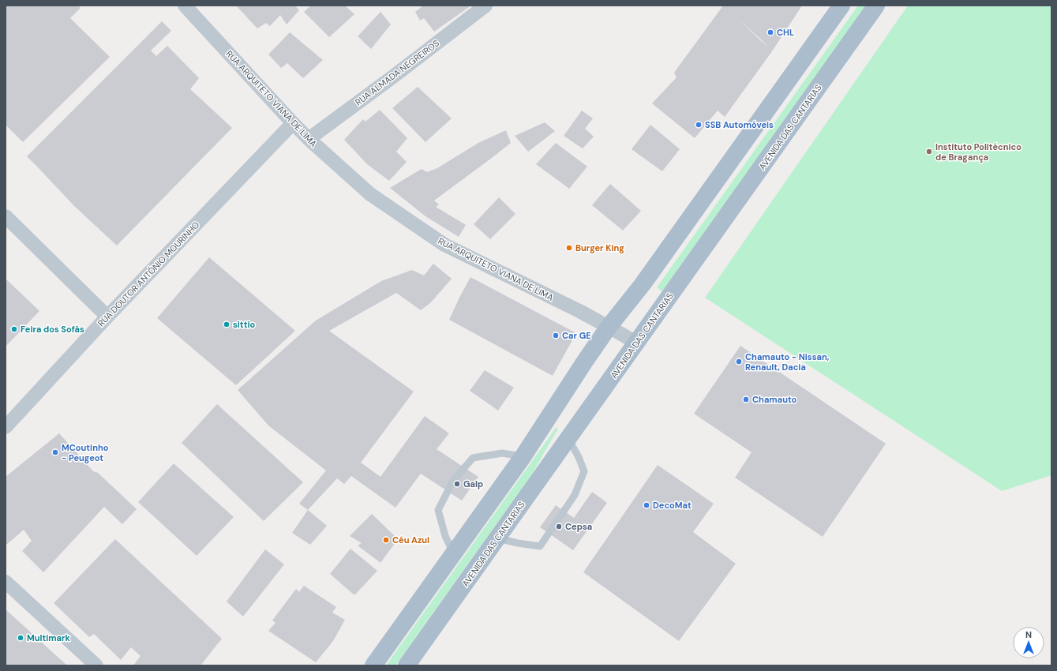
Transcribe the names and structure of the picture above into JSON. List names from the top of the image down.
{
  "streets": {
    "main road": ["AVENIDA DAS CANTARIAS"],
    "street": ["RUA ALMADA NEGREIROS", "RUA ARQUITETO VIANA DE LIMA", "RUA DOUTOR ANTÓNIO MOURINHO"]
  },
  "crossings": [
    ["RUA ALMADA NEGREIROS", "RUA ARQUITETO VIANA DE LIMA"],
    ["RUA ARQUITETO VIANA DE LIMA", "AVENIDA DAS CANTARIAS"],
    ["RUA ARQUITETO VIANA DE LIMA", "RUA DOUTOR ANTÓNIO MOURINHO"]
  ],
  "places": [
    "CHL",
    "SSB Automóveis",
    "Instituto Politécnico de Bragança",
    "Burger King",
    "sittio",
    "Feira dos Sofás",
    "Car GE",
    "Chamauto - Nissan, Renault, Dacia",
    "Chamauto",
    "MCoutinho - Peugeot",
    "Galp",
    "DecoMat",
    "Cepsa",
    "Céu Azul",
    "Multimark"
  ],
  "north": "top"
}
